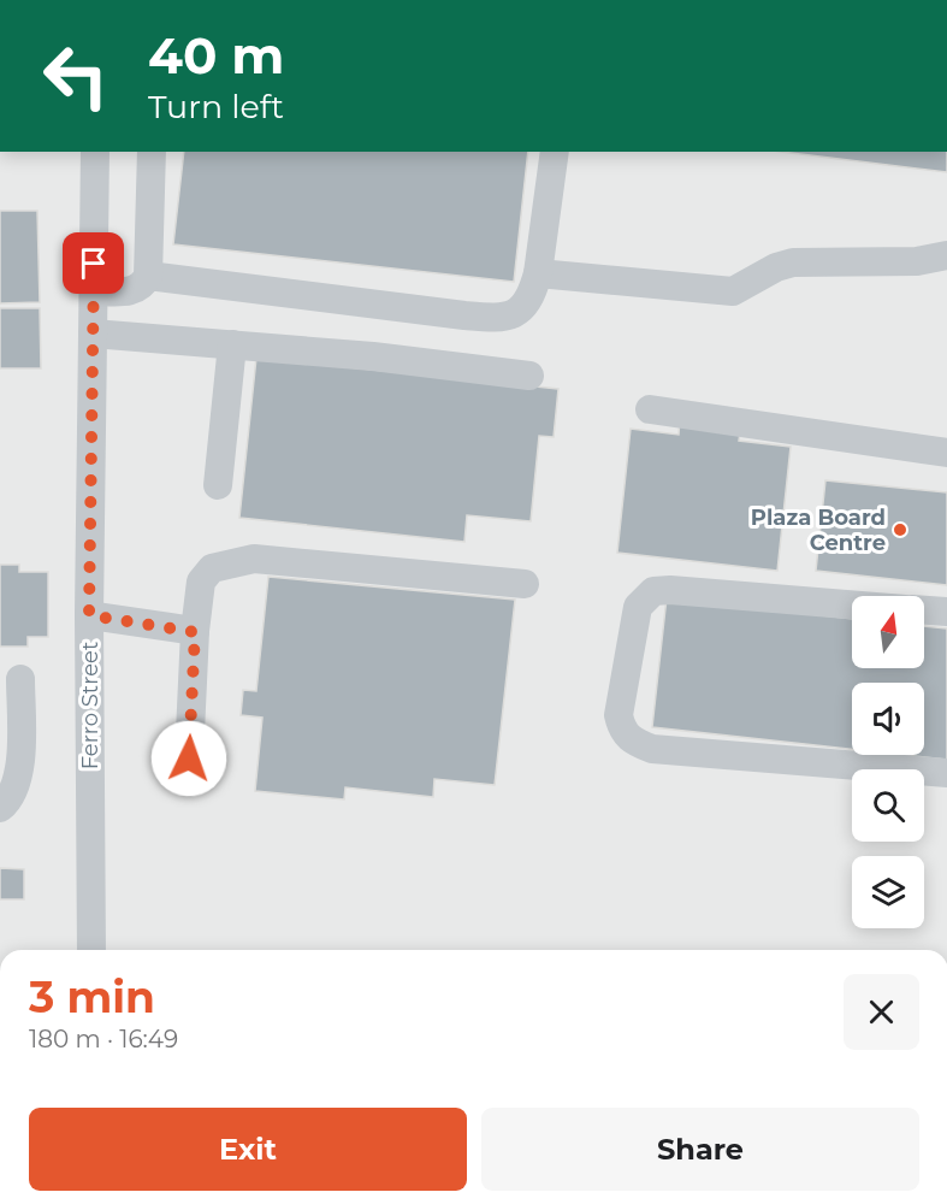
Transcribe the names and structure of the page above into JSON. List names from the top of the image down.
{
  "streets": {
    "street": ["Ferro Street"]
  },
  "places": ["Plaza Board Centre"],
  "north": "top",
  "page": {
    "turn": ["40 m", "Turn left"],
    "heading": ["3 min", "180 m · 16:49"],
    "buttons": ["Exit", "Share"]
  }
}
